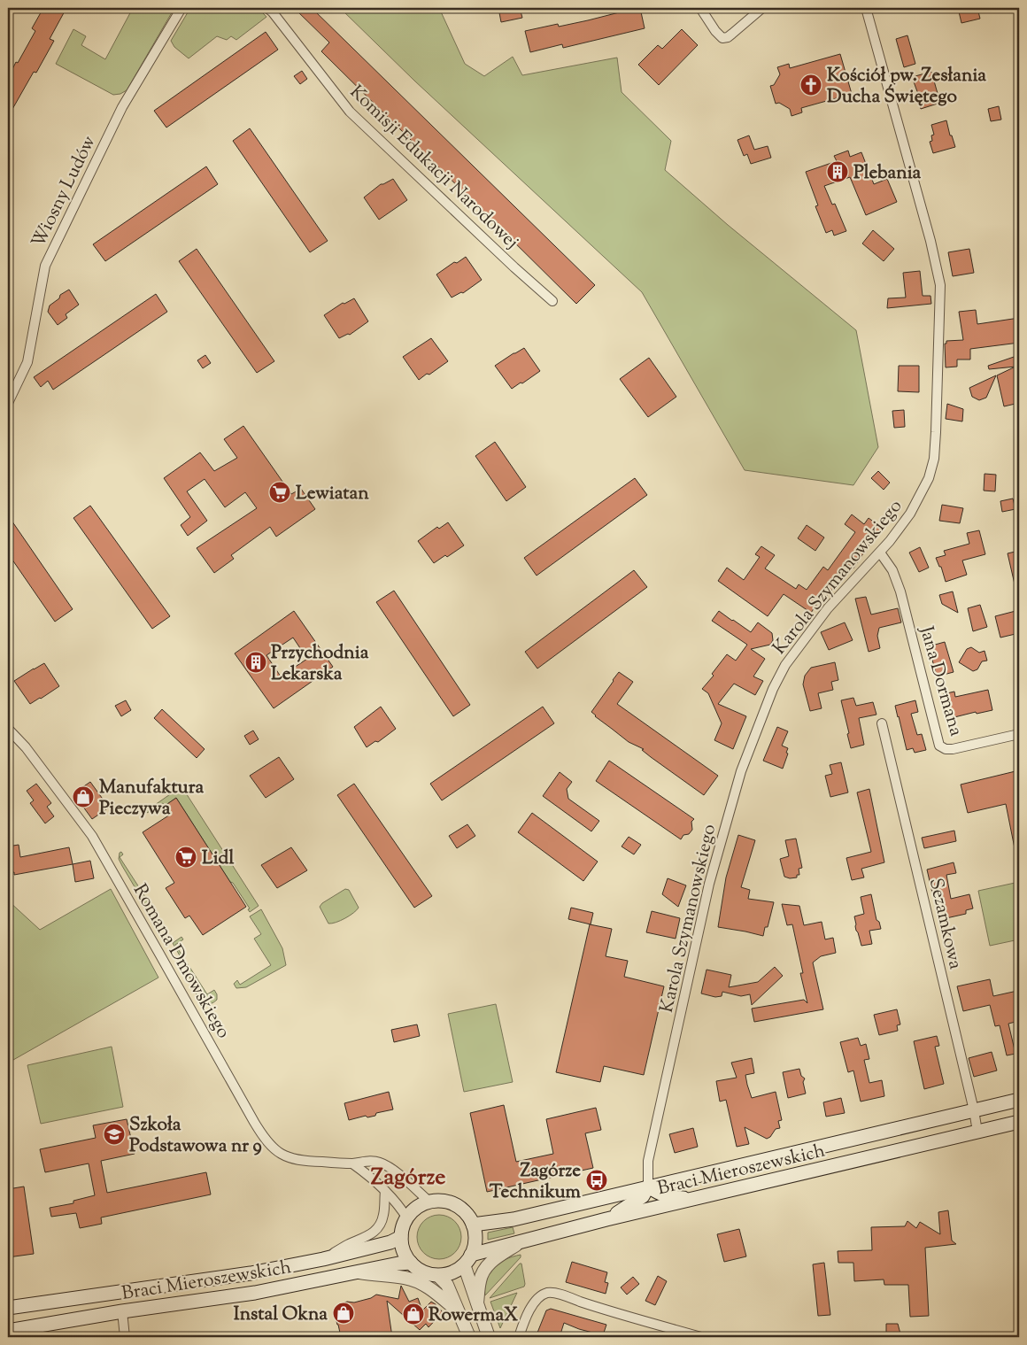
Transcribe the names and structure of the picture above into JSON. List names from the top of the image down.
{
  "streets": {
    "main road": ["Braci Mieroszewskich"],
    "street": [
      "Komisji Edukacji Narodowej",
      "Wiosny Ludów",
      "Karola Szymanowskiego",
      "Jana Dormana",
      "Sezamkowa",
      "Romana Dmowskiego"
    ]
  },
  "crossings": [
    ["Karola Szymanowskiego", "Jana Dormana"],
    ["Karola Szymanowskiego", "Braci Mieroszewskich"],
    ["Sezamkowa", "Braci Mieroszewskich"],
    ["Romana Dmowskiego", "Braci Mieroszewskich"]
  ],
  "districts": ["Zagórze"],
  "places": {
    "church": ["Kościół pw. Zesłania Ducha Świętego"],
    "building": ["Plebania", "Przychodnia Lekarska"],
    "supermarket": ["Lewiatan", "Lidl"],
    "shop": ["Manufaktura Pieczywa", "Instal Okna", "RowermaX"],
    "school or university": ["Szkoła Podstawowa nr 9"],
    "bus stop": ["Zagórze Technikum"]
  }
}
